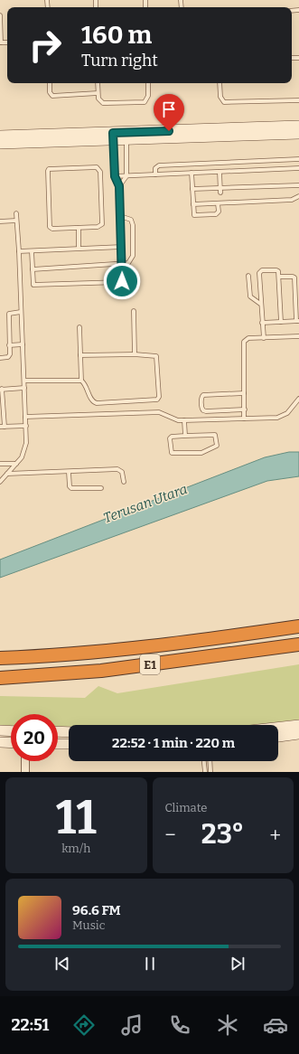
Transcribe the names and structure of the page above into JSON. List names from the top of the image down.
{
  "streets": {
    "highway": ["E1"]
  },
  "water": ["Terusan Utara"],
  "page": {
    "turn": ["160 m", "Turn right"],
    "limit": "20",
    "trip": "22:52 · 1 min · 220 m",
    "tile": [
      ["11", "km/h"],
      "Climate"
    ],
    "heat": ["−", "23°", "+"],
    "song": ["96.6 FM", "Music"],
    "tabs": "22:51"
  }
}
